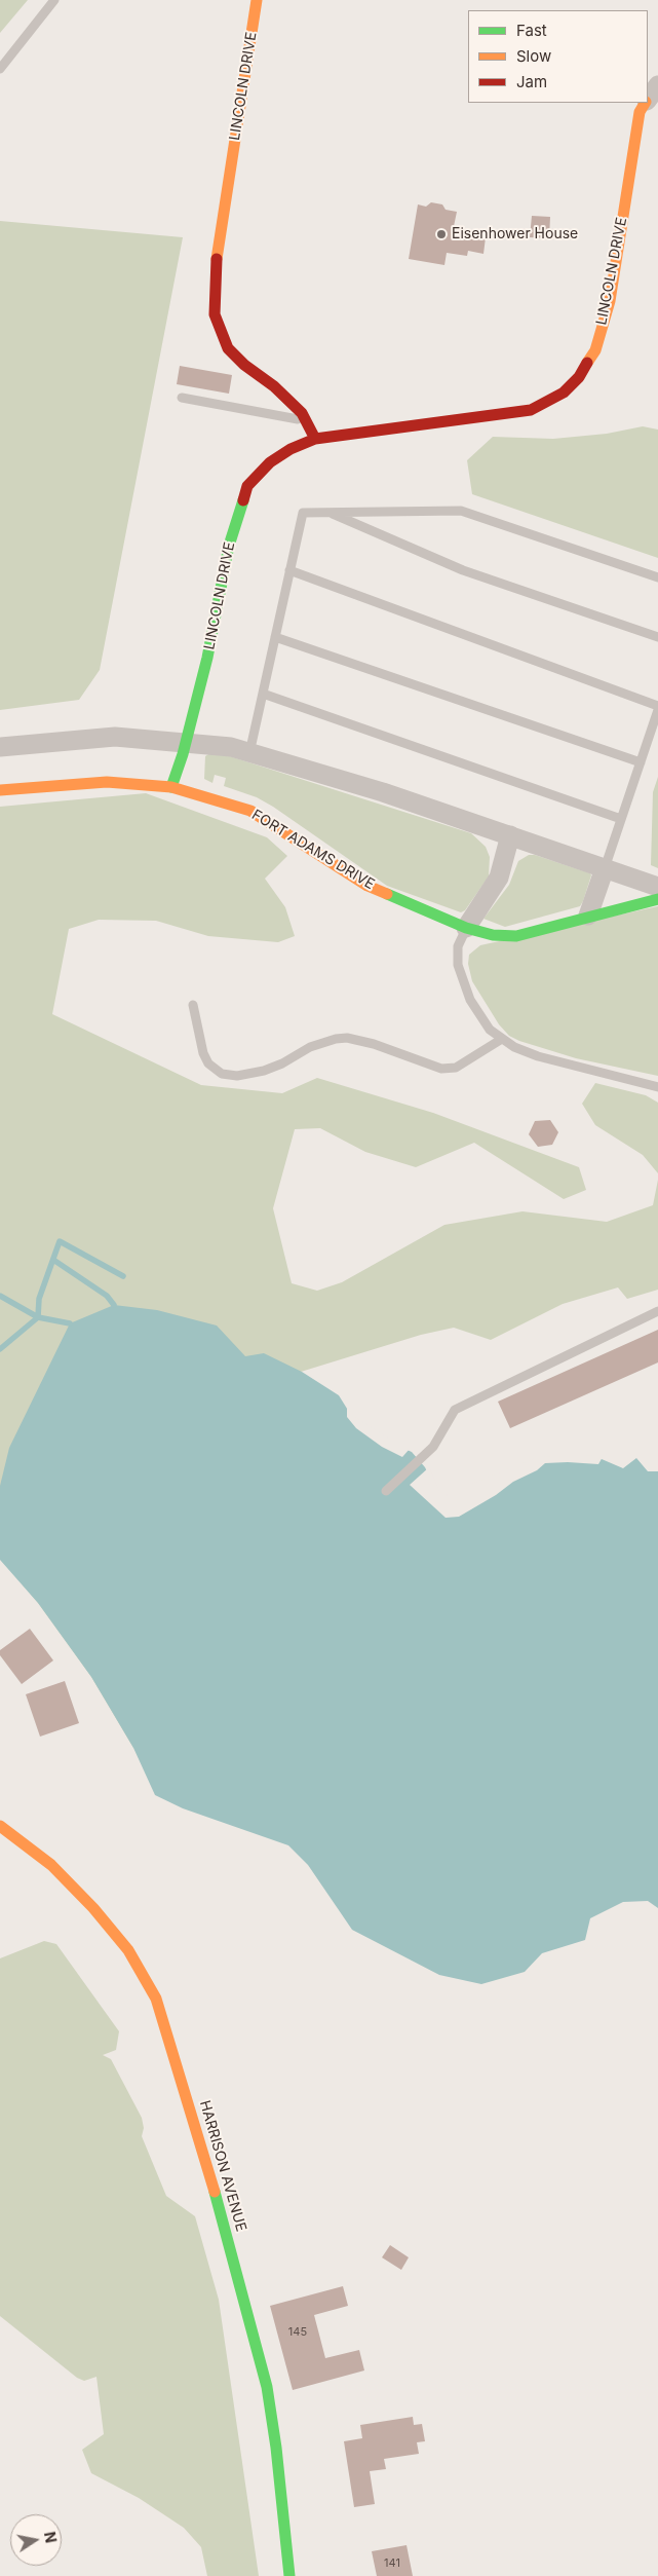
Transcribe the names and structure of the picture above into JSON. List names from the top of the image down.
{
  "streets": {
    "street": ["LINCOLN DRIVE", "FORT ADAMS DRIVE", "HARRISON AVENUE"]
  },
  "crossings": [
    ["LINCOLN DRIVE", "FORT ADAMS DRIVE"]
  ],
  "places": ["Eisenhower House"],
  "house_numbers": ["145", "141"],
  "legend": ["Fast", "Slow", "Jam"],
  "north": "right"
}
